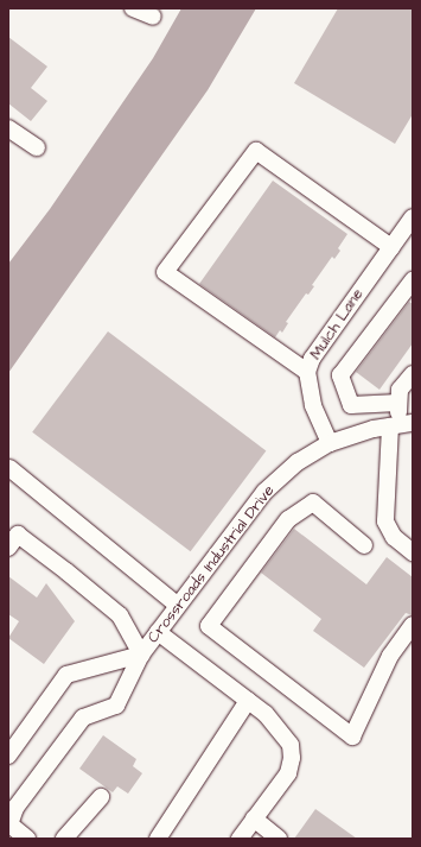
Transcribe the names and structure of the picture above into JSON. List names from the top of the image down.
{
  "streets": {
    "street": ["Mulch Lane", "Crossroads Industrial Drive"]
  },
  "crossings": [
    ["Mulch Lane", "Crossroads Industrial Drive"]
  ]
}
